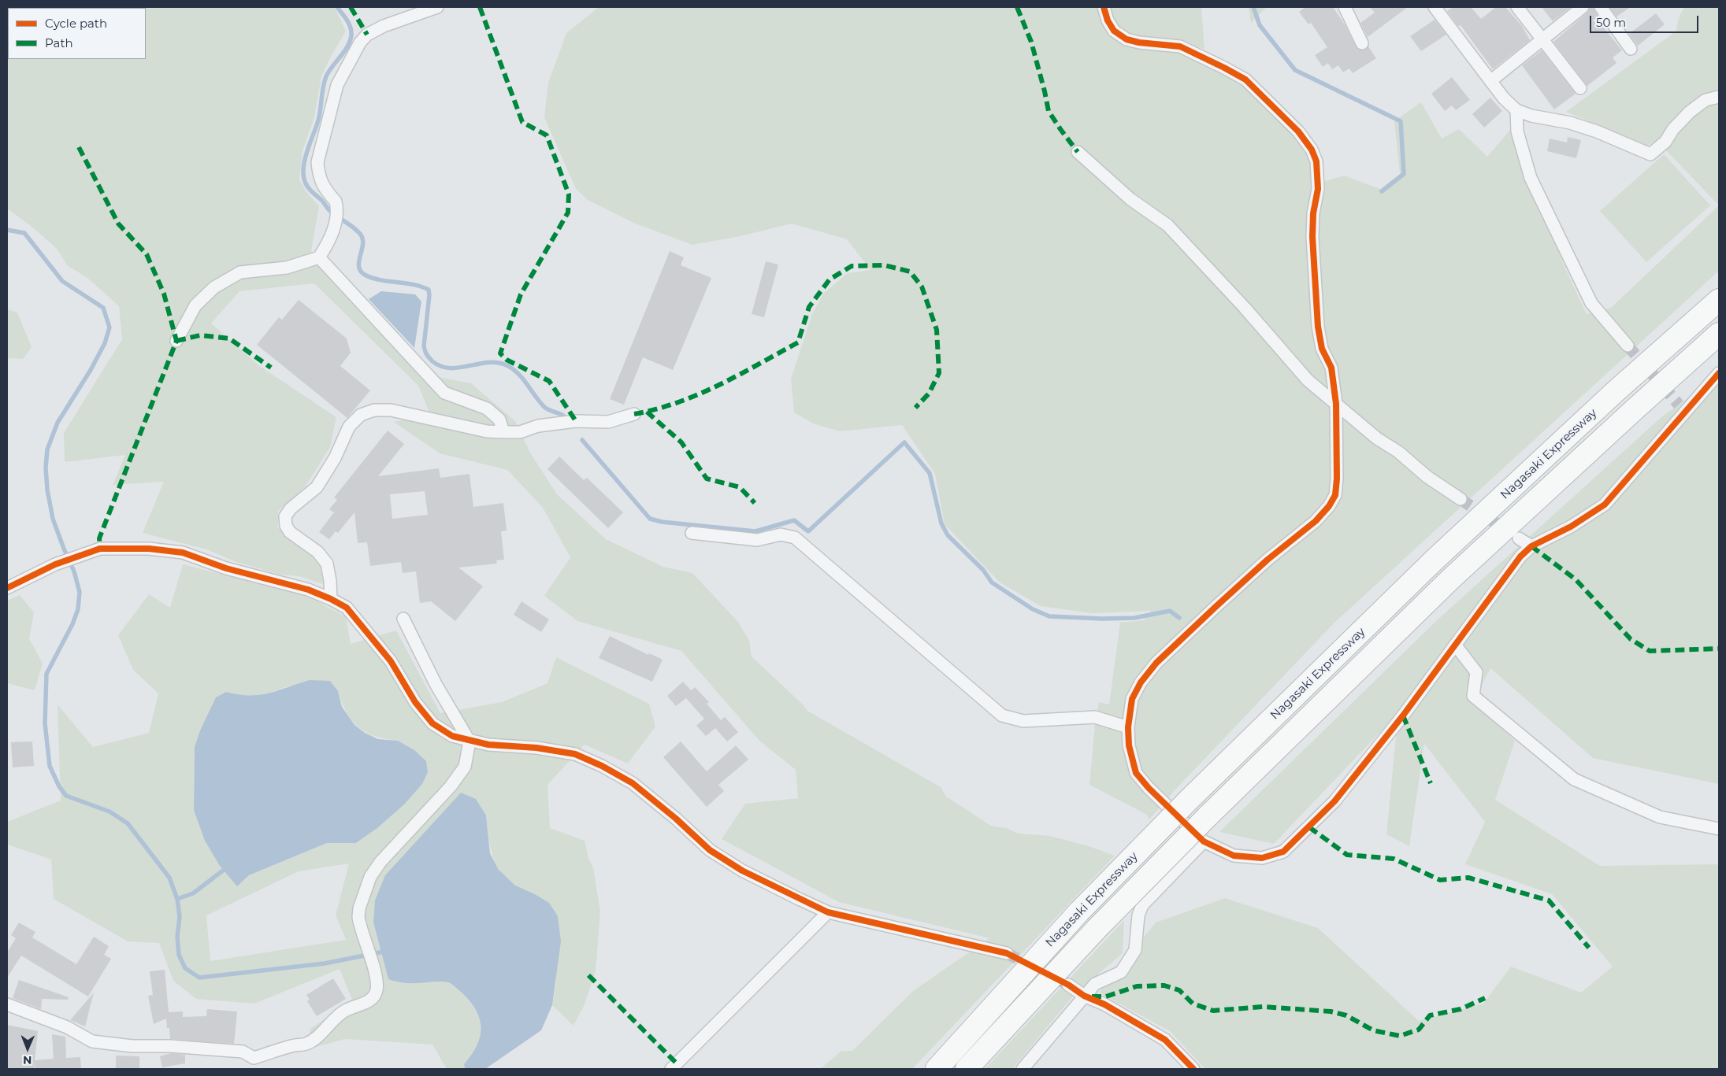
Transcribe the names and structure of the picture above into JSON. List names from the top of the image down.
{
  "streets": {
    "highway": ["Nagasaki Expressway"]
  },
  "legend": ["Cycle path", "Path"],
  "scale_bar": "50 m",
  "north": "bottom"
}
